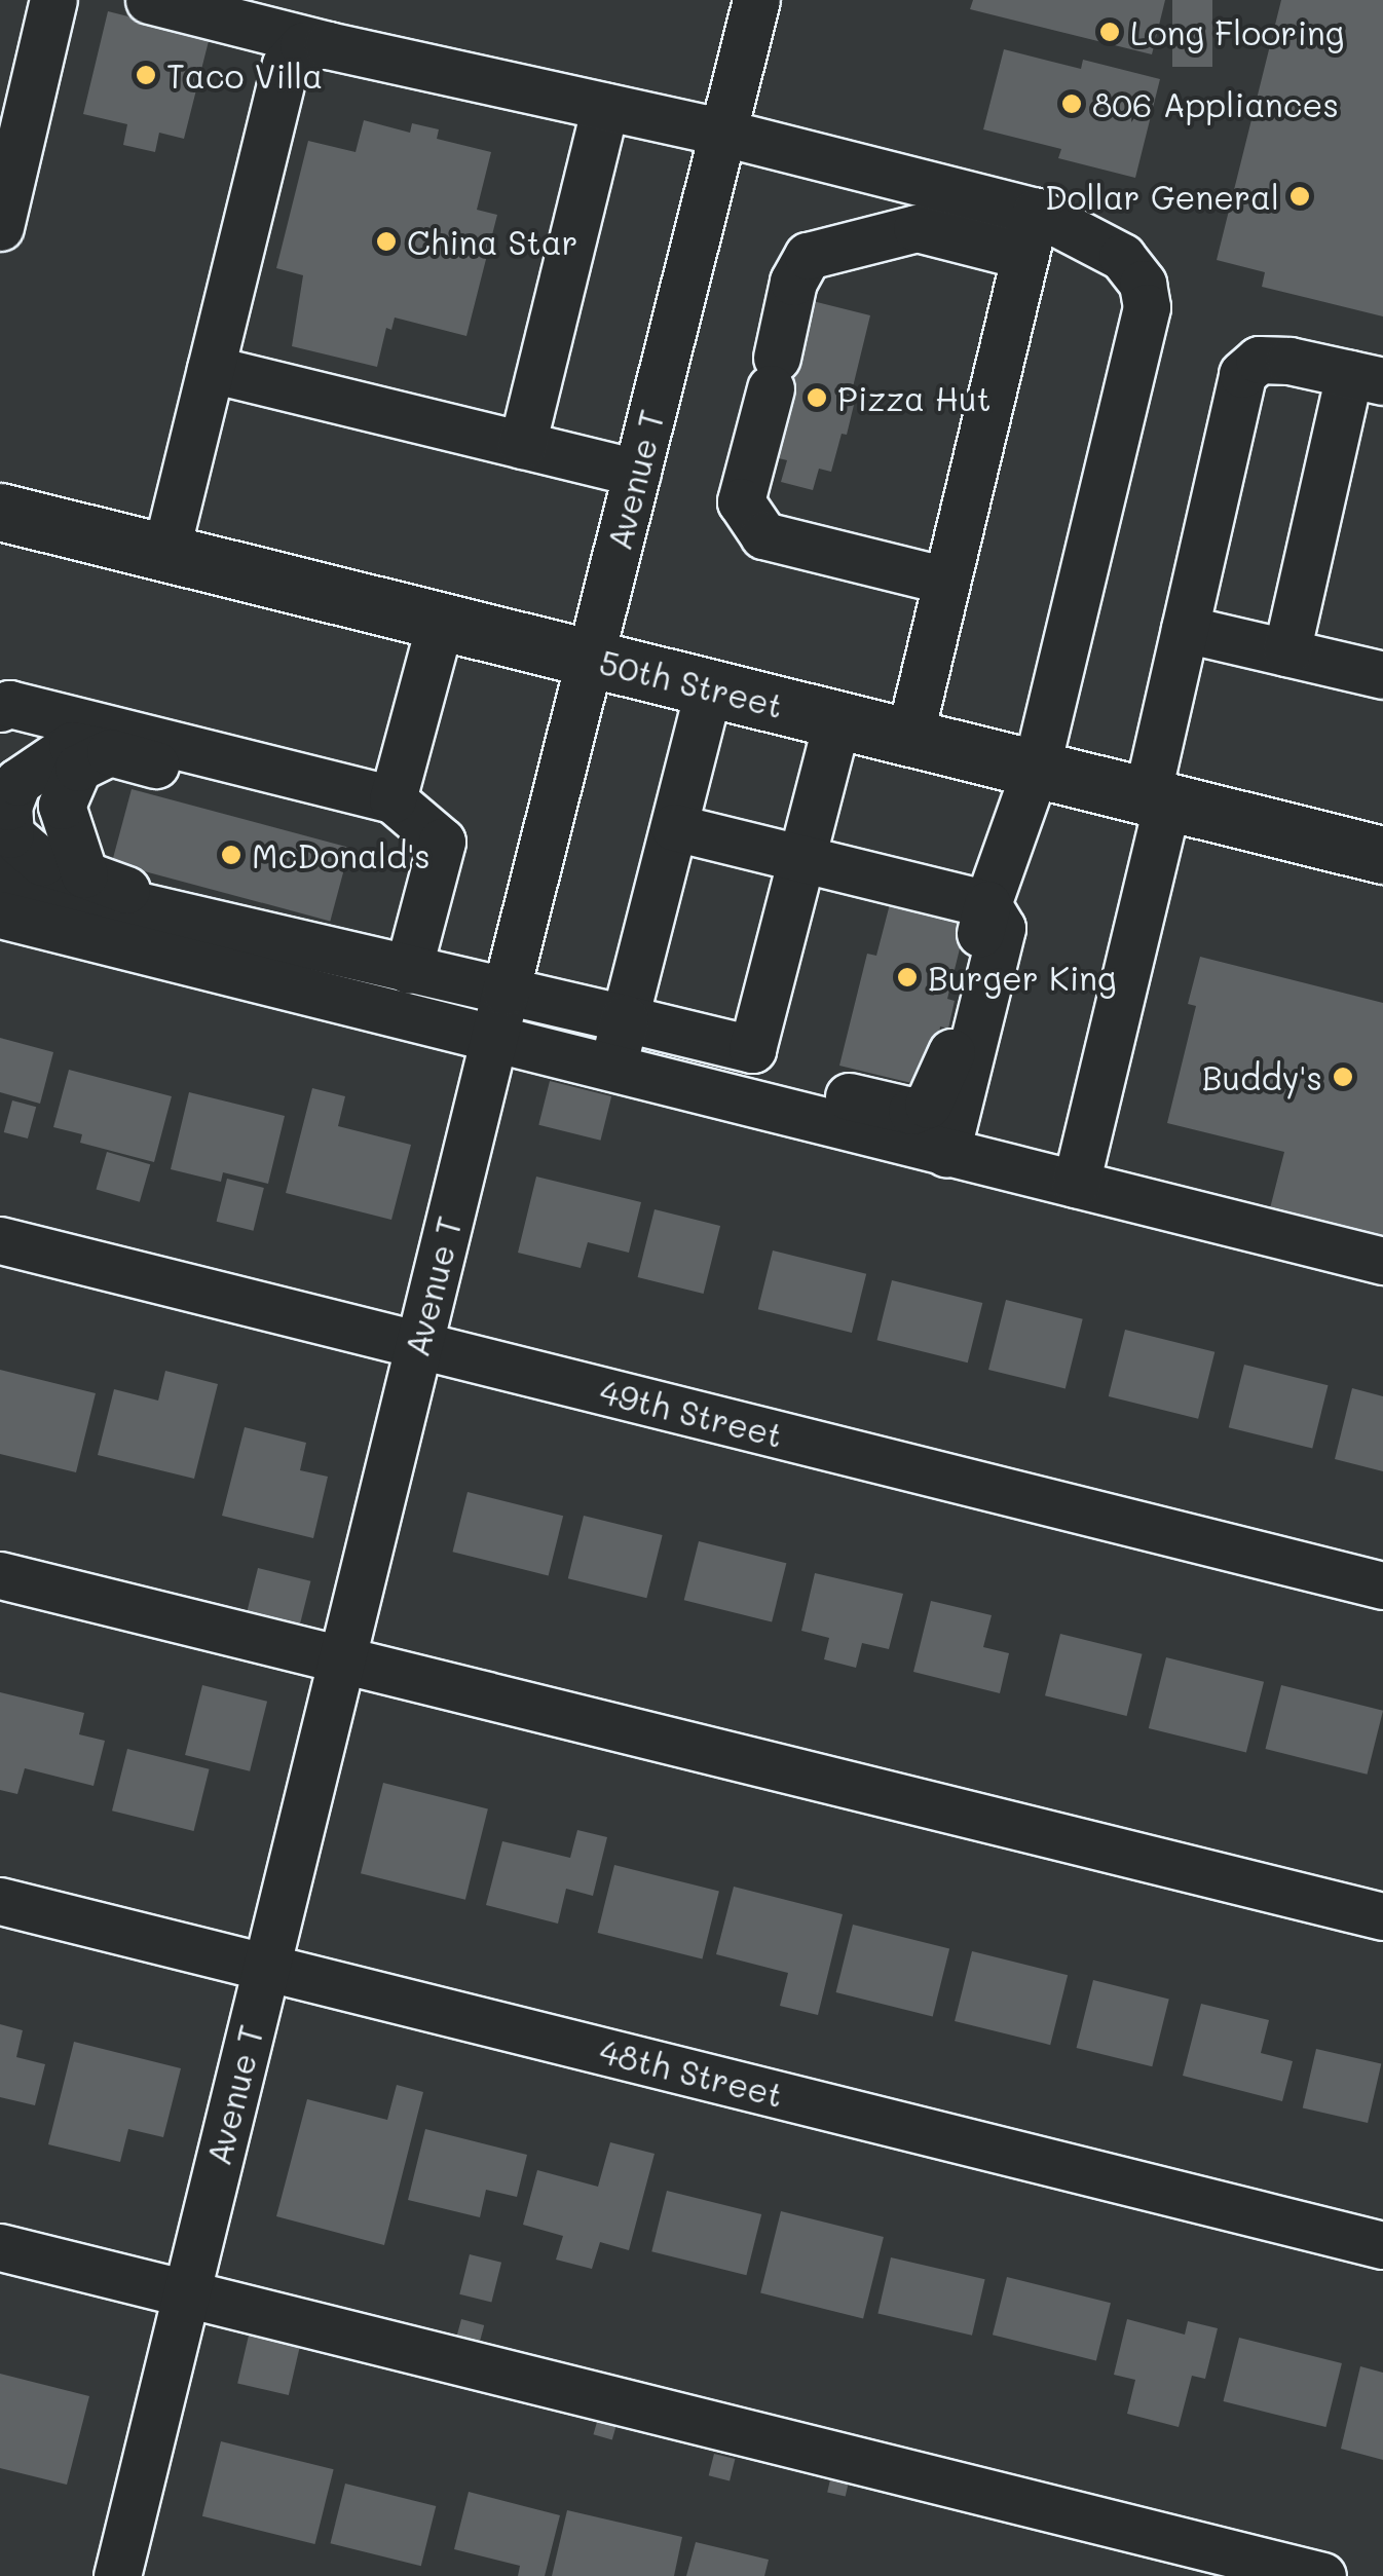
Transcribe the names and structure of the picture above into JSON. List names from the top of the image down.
{
  "streets": {
    "main road": ["50th Street"],
    "street": ["Avenue T", "49th Street", "48th Street"]
  },
  "crossings": [
    ["Avenue T", "50th Street"],
    ["Avenue T", "49th Street"],
    ["Avenue T", "48th Street"]
  ],
  "places": [
    "Long Flooring",
    "Taco Villa",
    "806 Appliances",
    "Dollar General",
    "China Star",
    "Pizza Hut",
    "McDonald's",
    "Burger King",
    "Buddy's"
  ]
}
